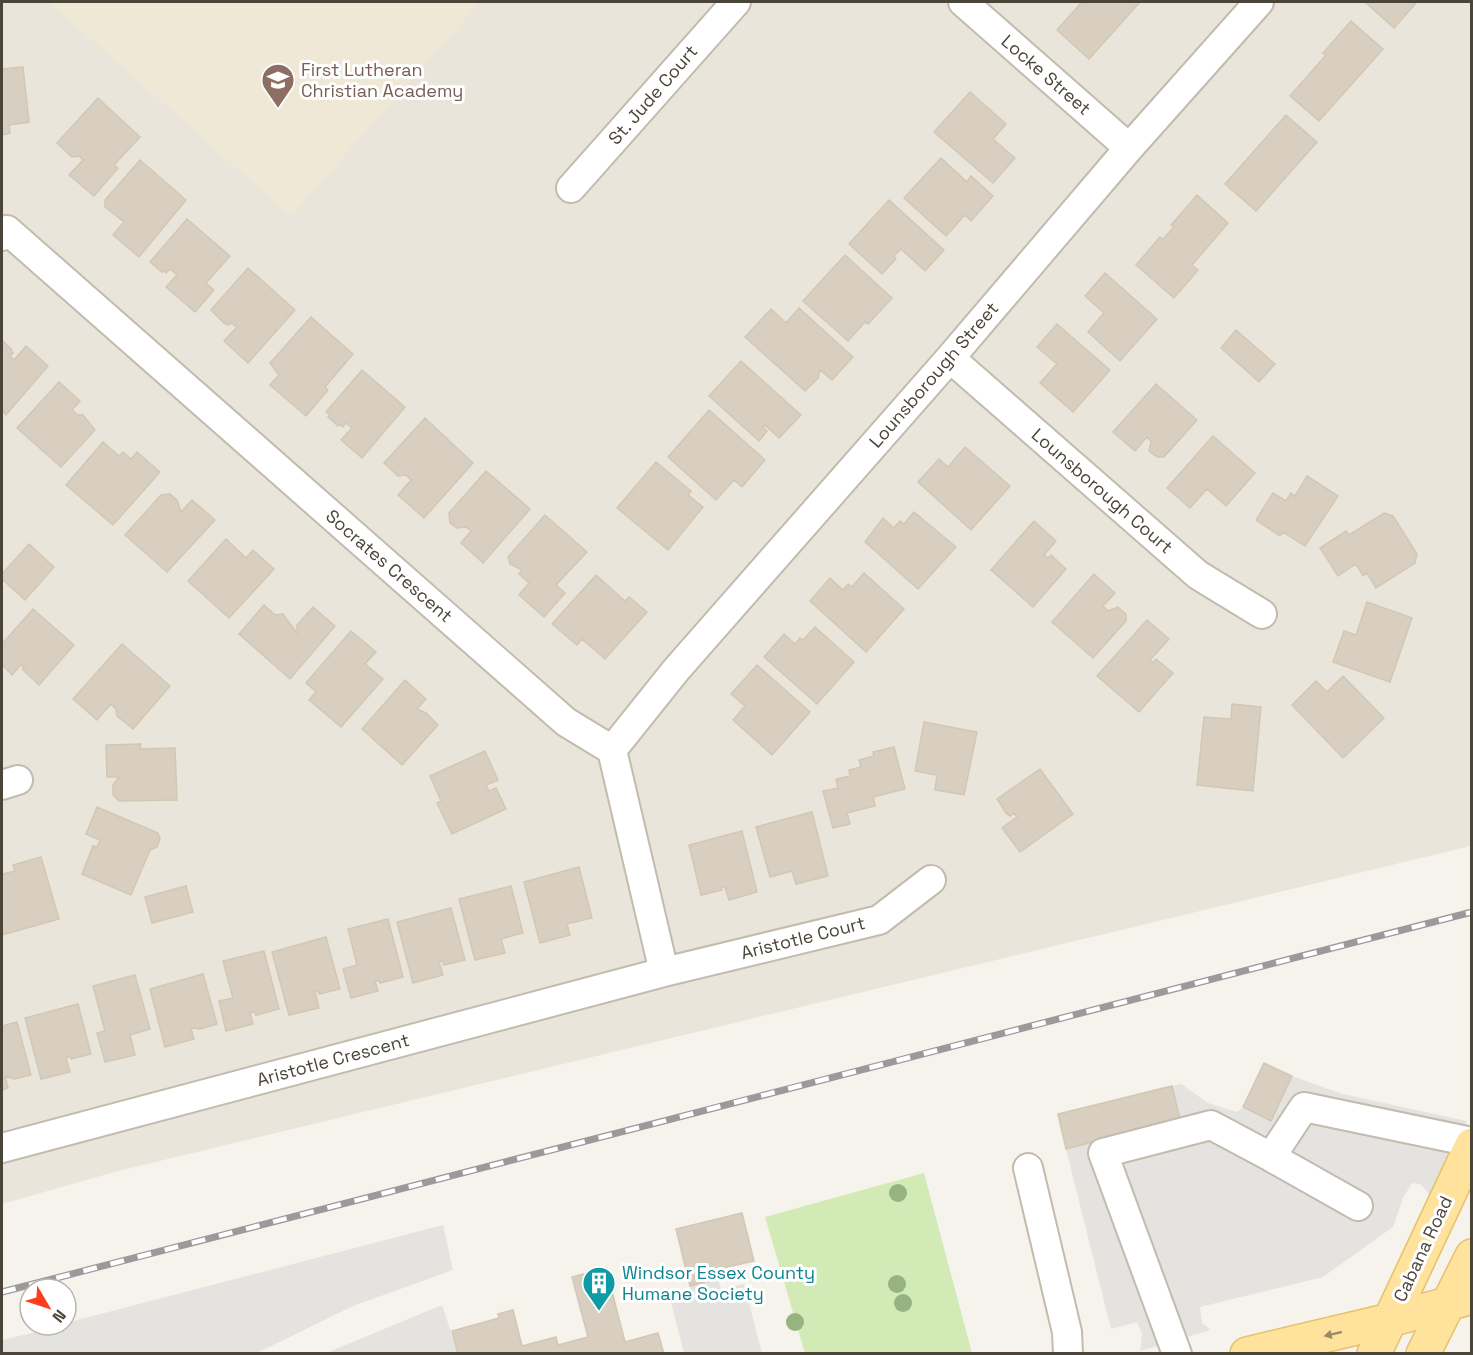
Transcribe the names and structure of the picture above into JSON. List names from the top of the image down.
{
  "streets": {
    "main road": ["Cabana Road"],
    "street": [
      "Locke Street",
      "St. Jude Court",
      "Lounsborough Street",
      "Lounsborough Court",
      "Socrates Crescent",
      "Aristotle Court",
      "Aristotle Crescent"
    ]
  },
  "crossings": [
    ["Locke Street", "Lounsborough Street"],
    ["Lounsborough Street", "Lounsborough Court"],
    ["Lounsborough Street", "Socrates Crescent"],
    ["Aristotle Court", "Aristotle Crescent"]
  ],
  "places": {
    "school or university": ["First Lutheran Christian Academy"],
    "building": ["Windsor Essex County Humane Society"]
  },
  "north": "bottom right"
}
